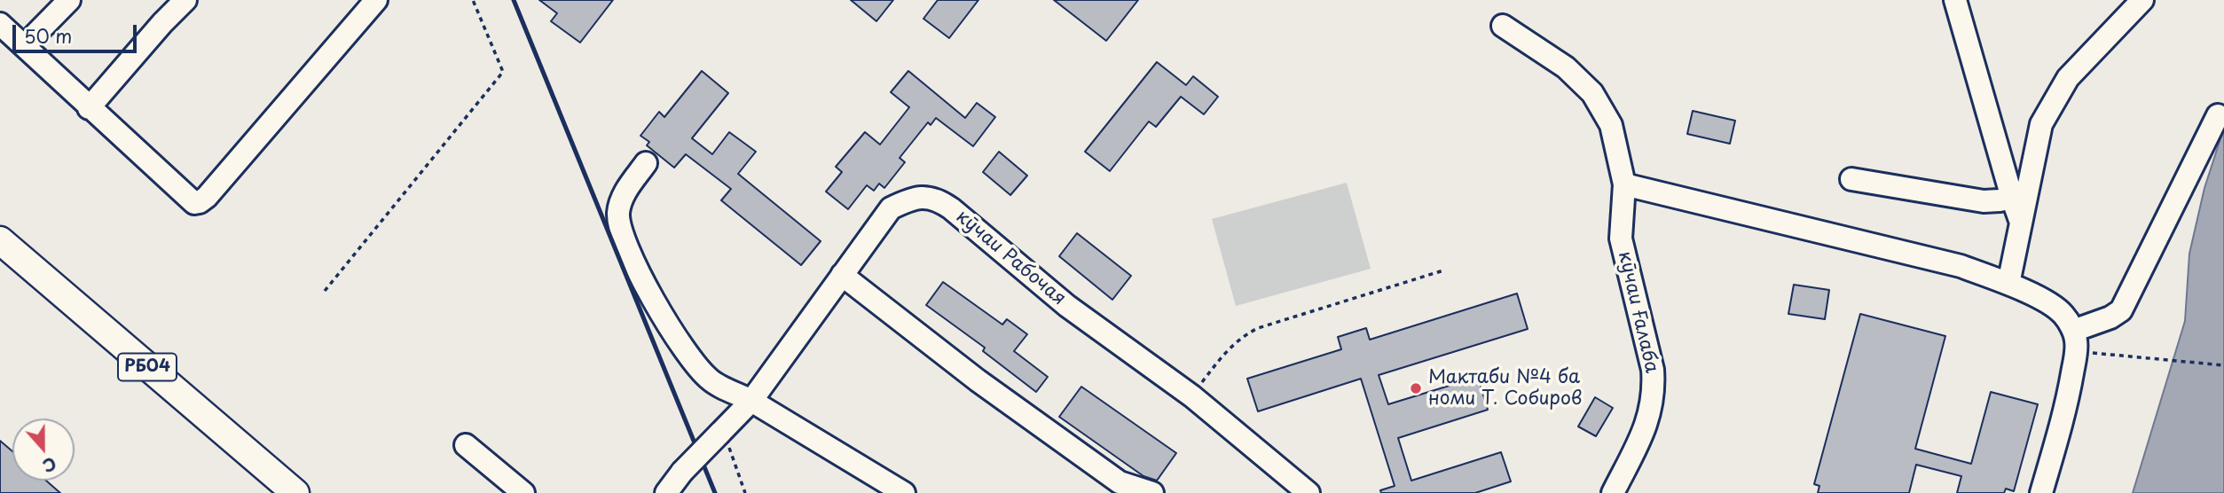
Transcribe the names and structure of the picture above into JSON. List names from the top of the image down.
{
  "streets": {
    "main road": ["РБ04"],
    "street": ["кӯчаи Рабочая", "кӯчаи Ғалаба"]
  },
  "places": ["Мактаби №4 ба номи Т. Собиров"],
  "scale_bar": "50 m",
  "north": "bottom"
}
